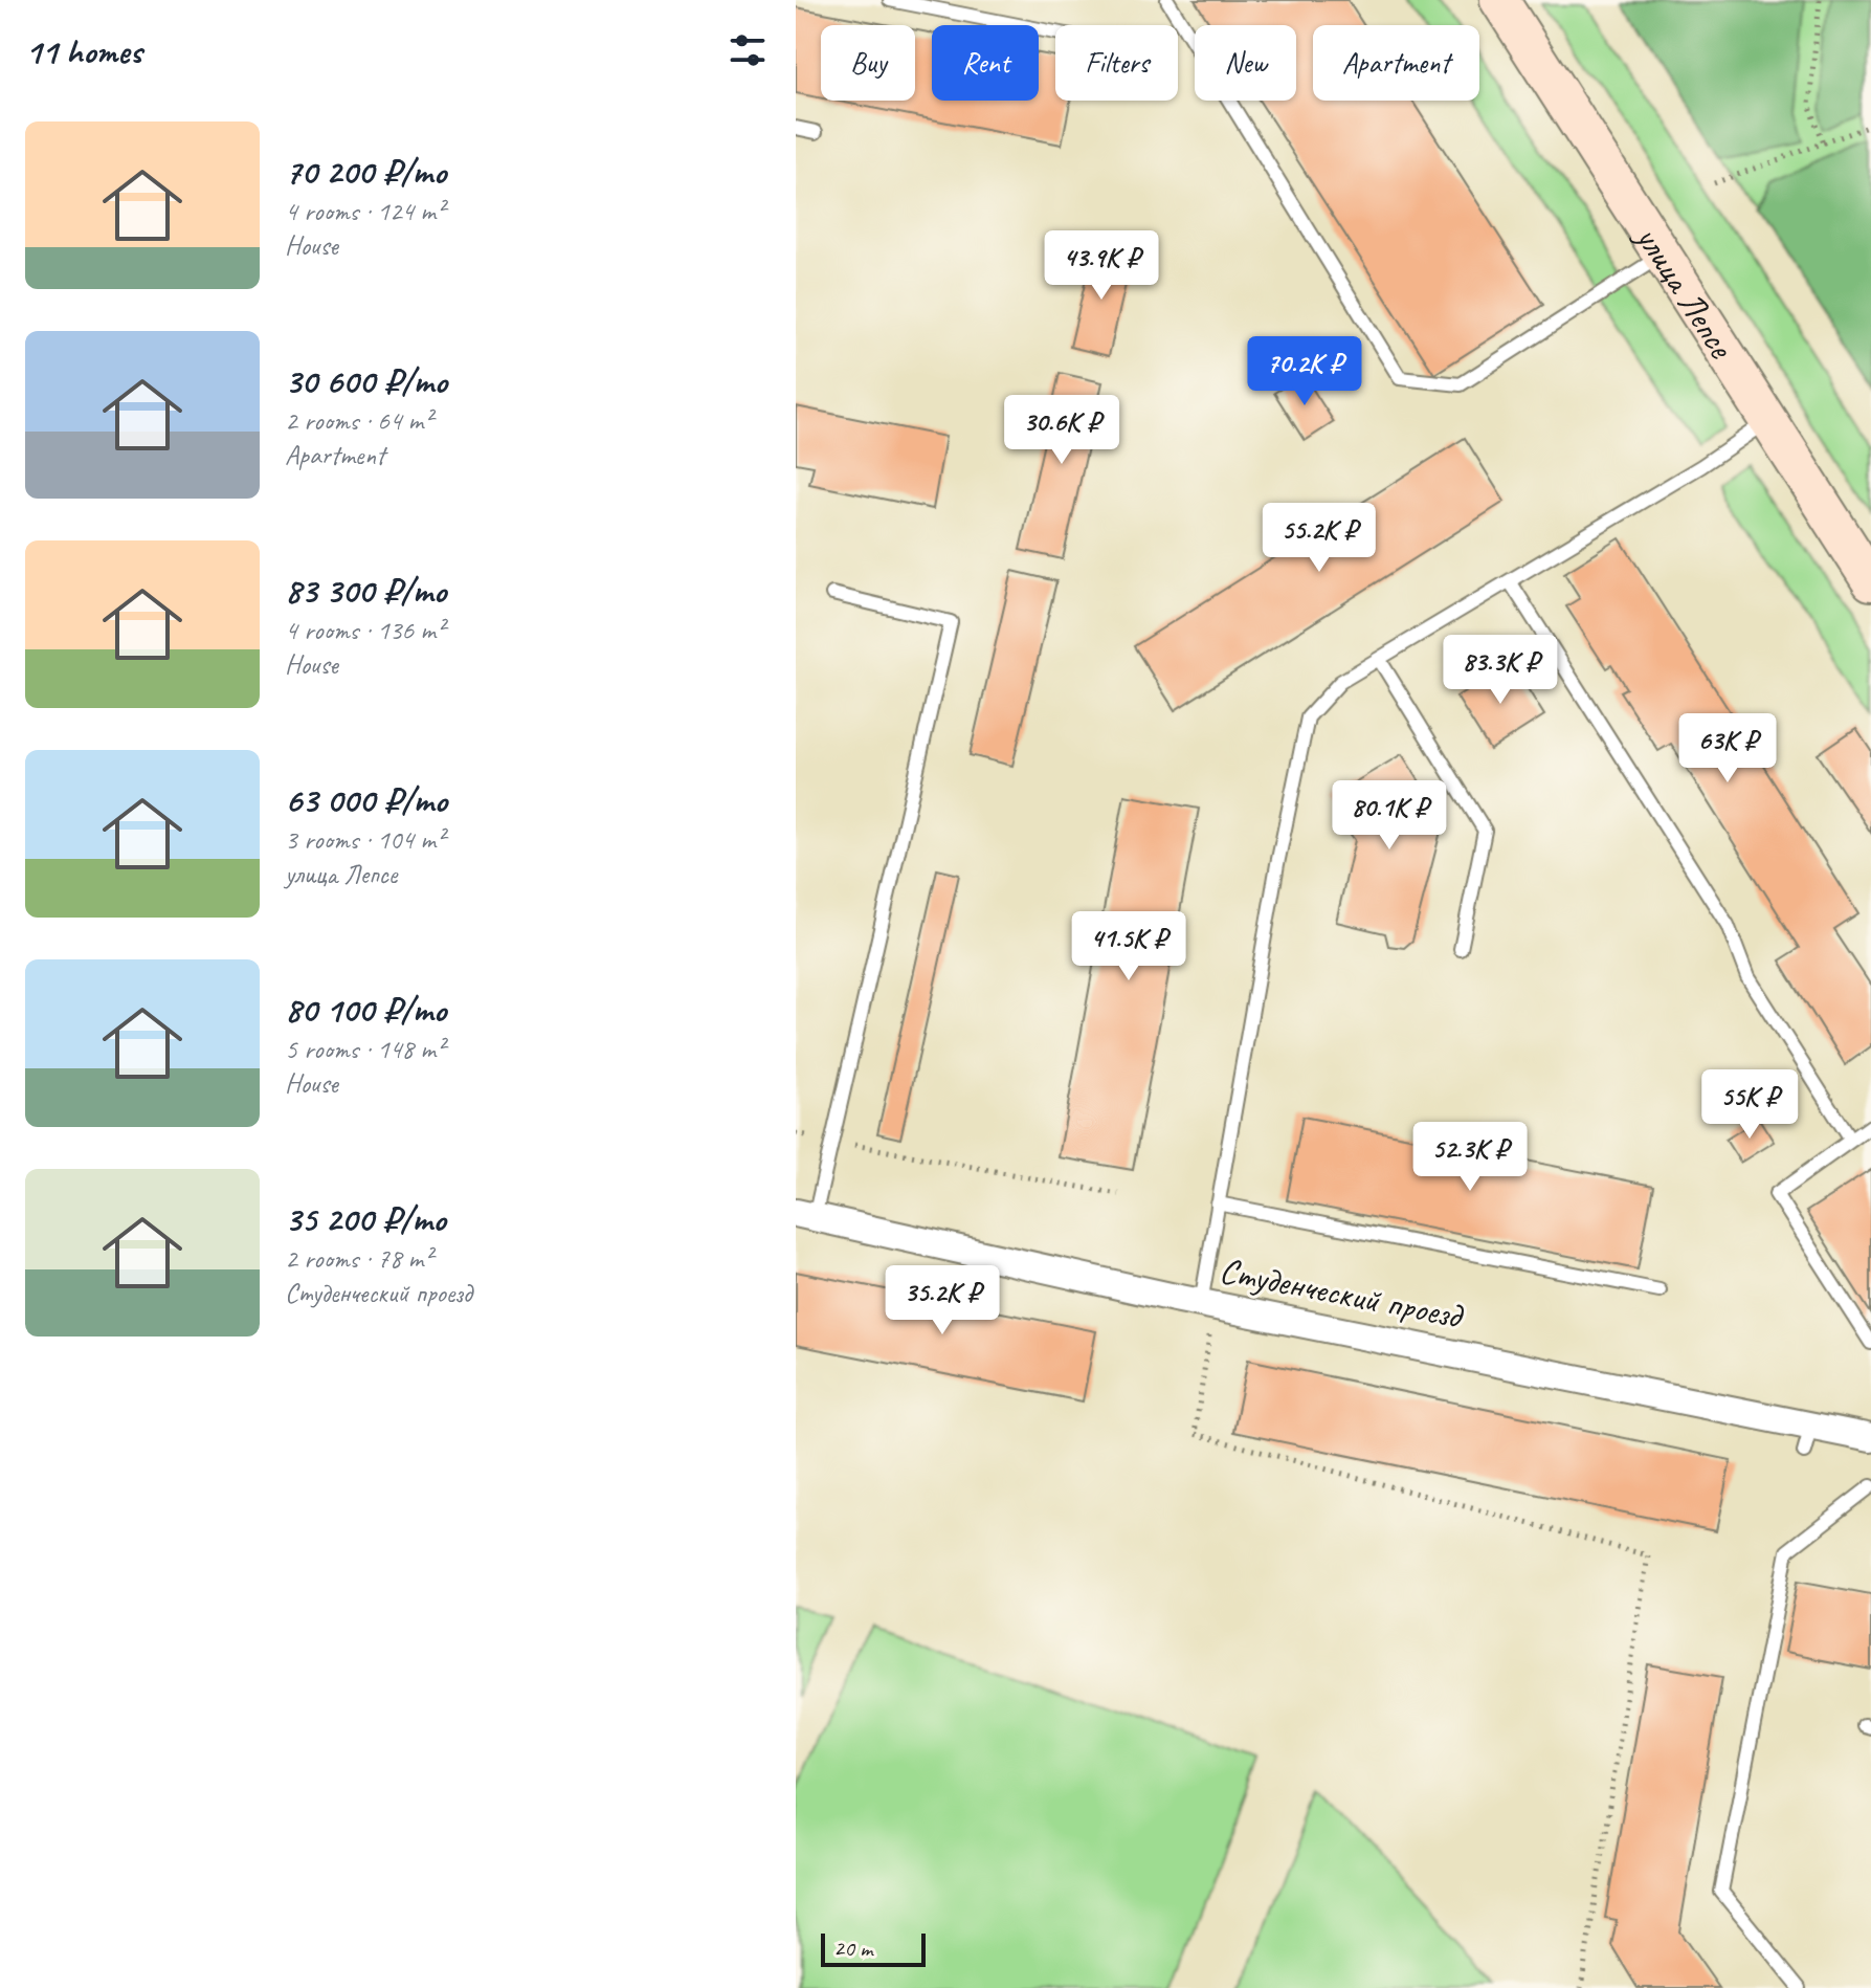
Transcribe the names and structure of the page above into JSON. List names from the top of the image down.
{
  "streets": {
    "main road": ["улица Лепсе"],
    "street": ["Студенческий проезд"]
  },
  "scale_bar": "20 m",
  "page": {
    "heading": "11 homes",
    "chip": [
      "Buy",
      "Rent",
      "Filters",
      "New",
      "Apartment"
    ],
    "list": [
      {
        "name": "70 200 ₽/mo",
        "note": "4 rooms · 124 m² · House"
      },
      {
        "name": "30 600 ₽/mo",
        "note": "2 rooms · 64 m² · Apartment"
      },
      {
        "name": "83 300 ₽/mo",
        "note": "4 rooms · 136 m² · House"
      },
      {
        "name": "63 000 ₽/mo",
        "note": "3 rooms · 104 m² · улица Лепсе"
      },
      {
        "name": "80 100 ₽/mo",
        "note": "5 rooms · 148 m² · House"
      },
      {
        "name": "35 200 ₽/mo",
        "note": "2 rooms · 78 m² · Студенческий проезд"
      }
    ],
    "price": [
      "43.9K ₽",
      "70.2K ₽",
      "30.6K ₽",
      "55.2K ₽",
      "83.3K ₽",
      "63K ₽",
      "80.1K ₽",
      "41.5K ₽",
      "55K ₽",
      "52.3K ₽",
      "35.2K ₽"
    ],
    "scale": "20 m"
  }
}
